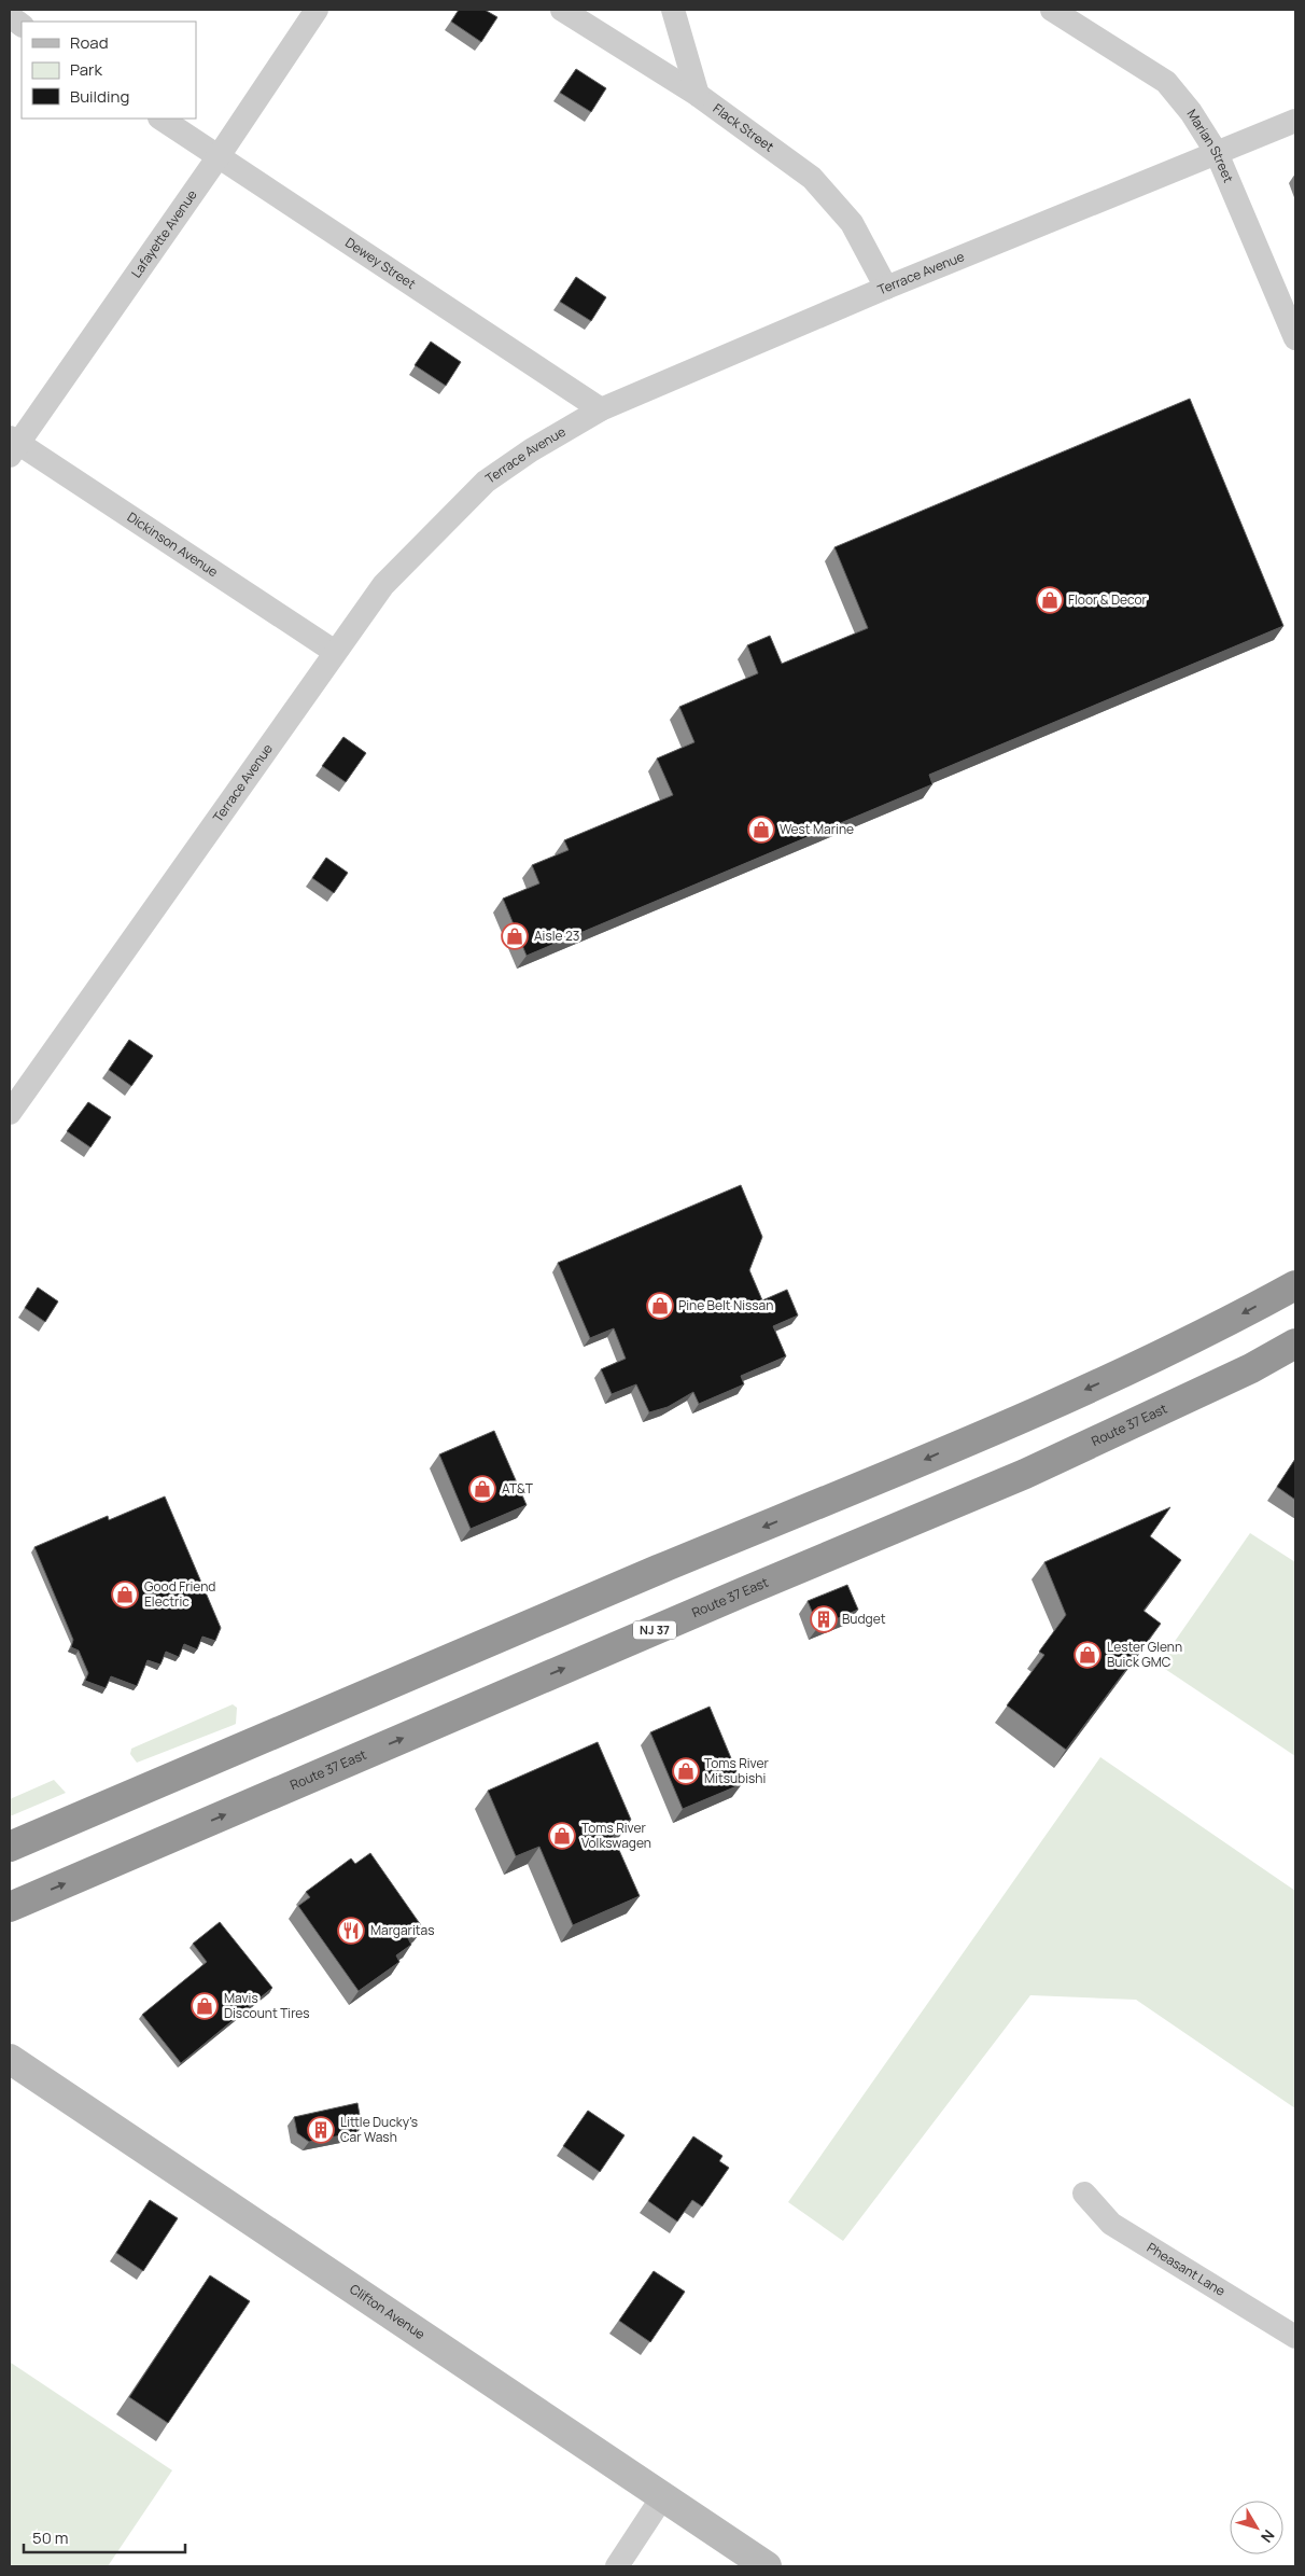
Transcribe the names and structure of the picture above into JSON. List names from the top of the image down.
{
  "streets": {
    "highway": ["Route 37 East", "NJ 37"],
    "street": [
      "Flack Street",
      "Marian Street",
      "Lafayette Avenue",
      "Dewey Street",
      "Terrace Avenue",
      "Dickinson Avenue",
      "Pheasant Lane",
      "Clifton Avenue"
    ]
  },
  "crossings": [
    ["Flack Street", "Terrace Avenue"],
    ["Marian Street", "Terrace Avenue"],
    ["Lafayette Avenue", "Dewey Street"],
    ["Lafayette Avenue", "Dickinson Avenue"],
    ["Dewey Street", "Terrace Avenue"],
    ["Terrace Avenue", "Dickinson Avenue"]
  ],
  "places": {
    "shop": [
      "Floor & Decor",
      "West Marine",
      "Aisle 23",
      "Pine Belt Nissan",
      "AT&T",
      "Good Friend Electric",
      "Lester Glenn Buick GMC",
      "Toms River Mitsubishi",
      "Toms River Volkswagen",
      "Mavis Discount Tires"
    ],
    "building": ["Budget", "Little Ducky's Car Wash"],
    "restaurant": ["Margaritas"]
  },
  "legend": ["Road", "Park", "Building"],
  "scale_bar": "50 m",
  "north": "bottom right"
}
